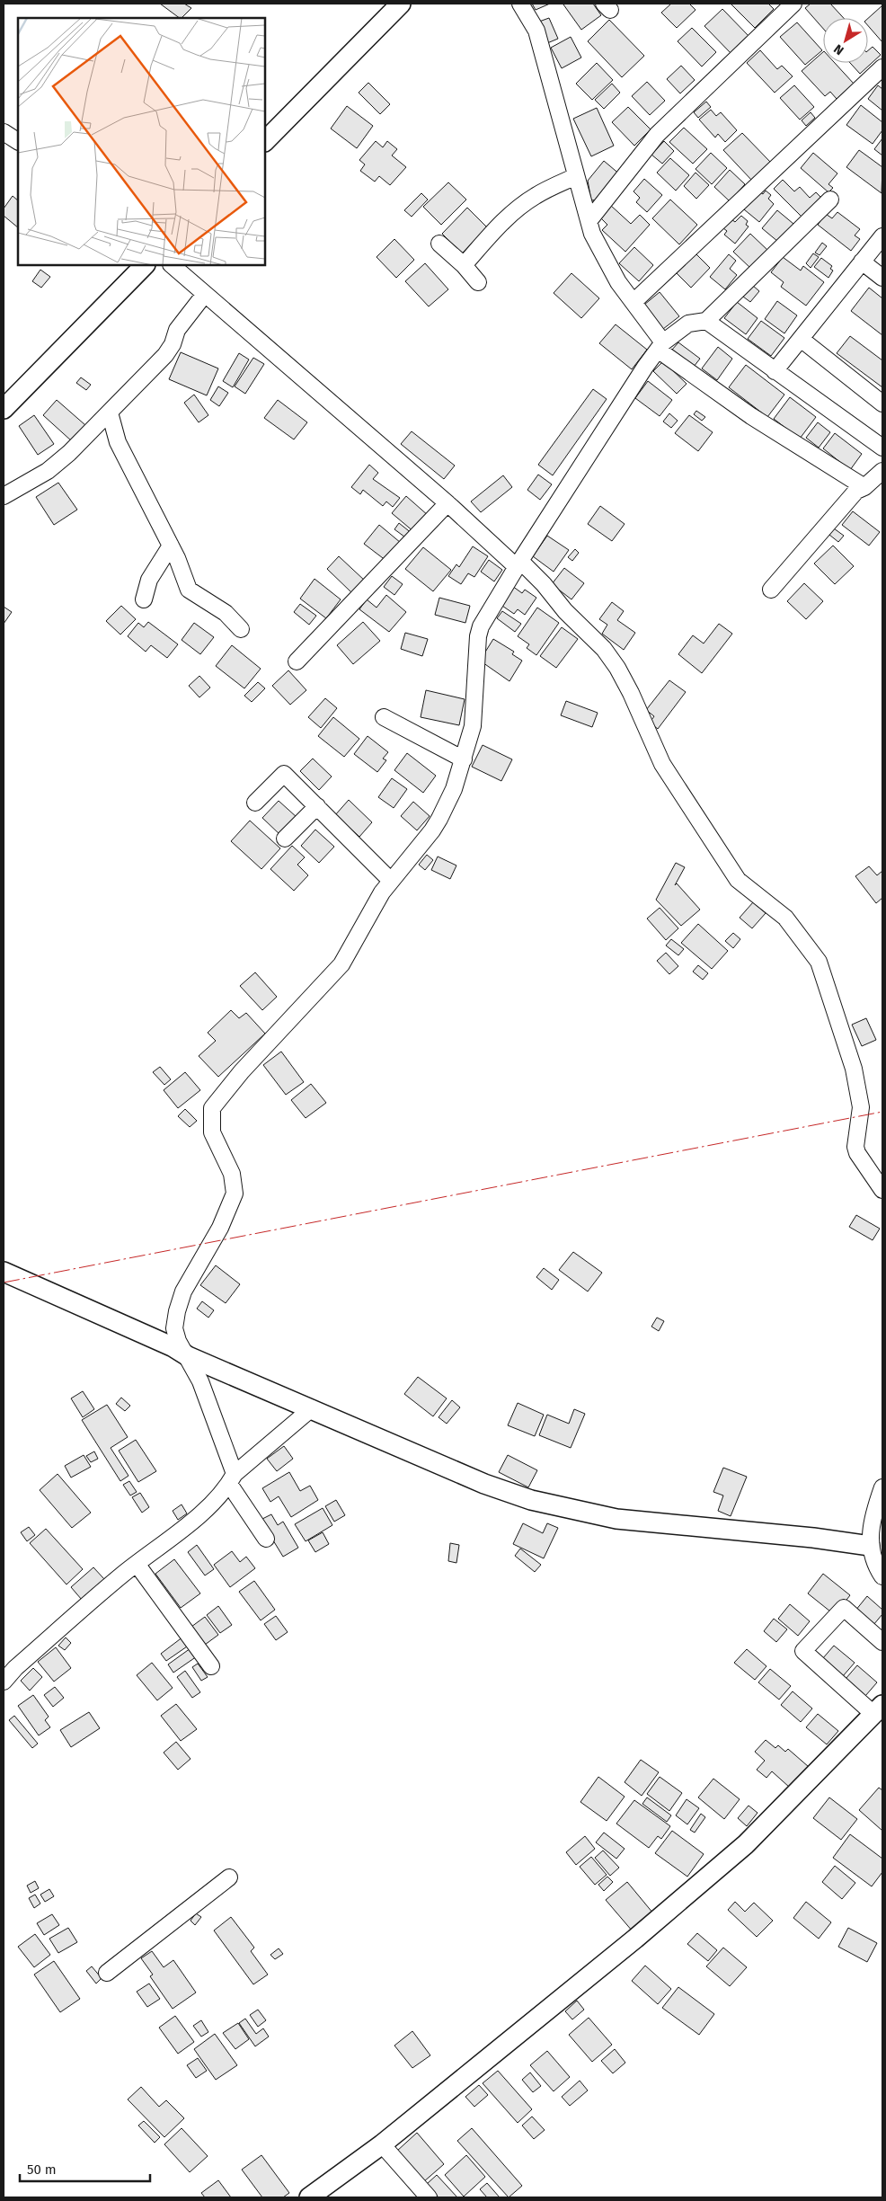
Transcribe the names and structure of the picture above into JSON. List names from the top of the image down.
{
  "scale_bar": "50 m",
  "north": "bottom left"
}
